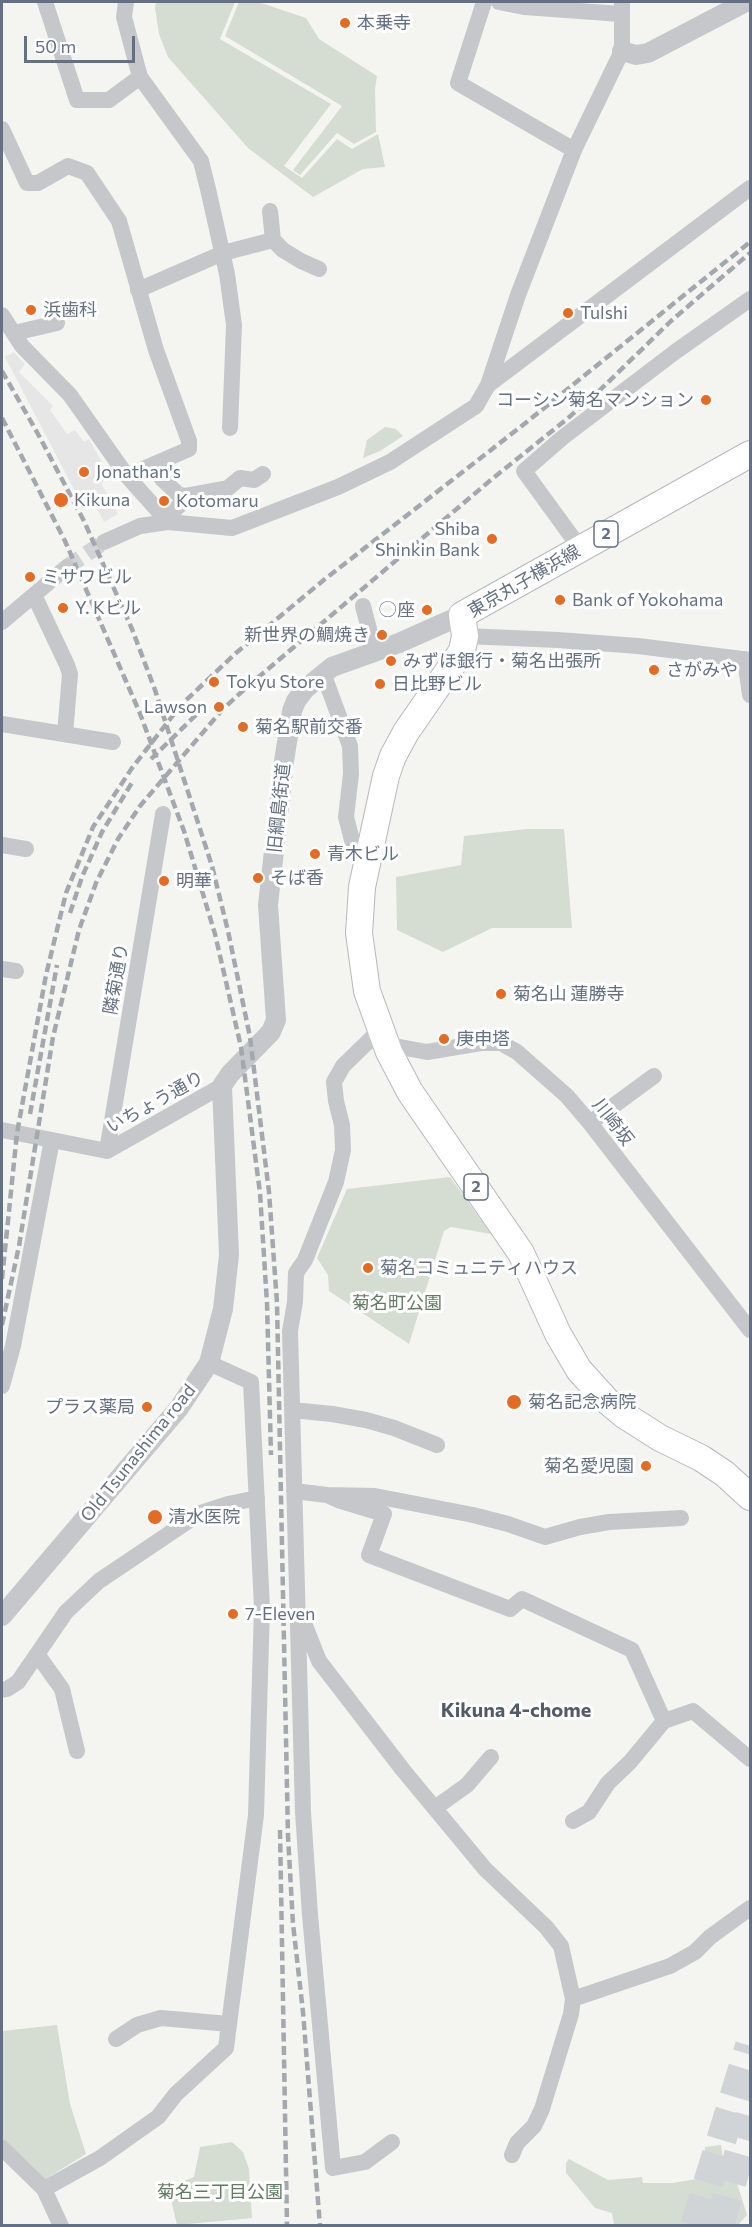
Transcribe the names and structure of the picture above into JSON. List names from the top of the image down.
{
  "streets": {
    "main road": ["2", "東京丸子横浜線"],
    "street": [
      "旧綱島街道",
      "隣菊通り",
      "いちょう通り",
      "川崎坂",
      "Old Tsunashima road"
    ]
  },
  "crossings": [
    ["東京丸子横浜線", "旧綱島街道"],
    ["東京丸子横浜線", "川崎坂"],
    ["旧綱島街道", "いちょう通り"],
    ["旧綱島街道", "Old Tsunashima road"],
    ["隣菊通り", "いちょう通り"],
    ["いちょう通り", "Old Tsunashima road"]
  ],
  "districts": ["Kikuna 4-chome"],
  "parks": ["菊名町公園", "菊名三丁目公園"],
  "places": [
    "本乗寺",
    "浜歯科",
    "Tulshi",
    "コーシン菊名マンション",
    "Jonathan's",
    "Kikuna",
    "Kotomaru",
    "Shiba Shinkin Bank",
    "ミサワビル",
    "Bank of Yokohama",
    "Y. Kビル",
    "◯座",
    "新世界の鯛焼き",
    "みずほ銀行・菊名出張所",
    "さがみや",
    "Tokyu Store",
    "日比野ビル",
    "Lawson",
    "菊名駅前交番",
    "青木ビル",
    "そば香",
    "明華",
    "菊名山 蓮勝寺",
    "庚申塔",
    "菊名コミュニティハウス",
    "菊名記念病院",
    "プラス薬局",
    "菊名愛児園",
    "清水医院",
    "7-Eleven"
  ],
  "scale_bar": "50 m"
}
